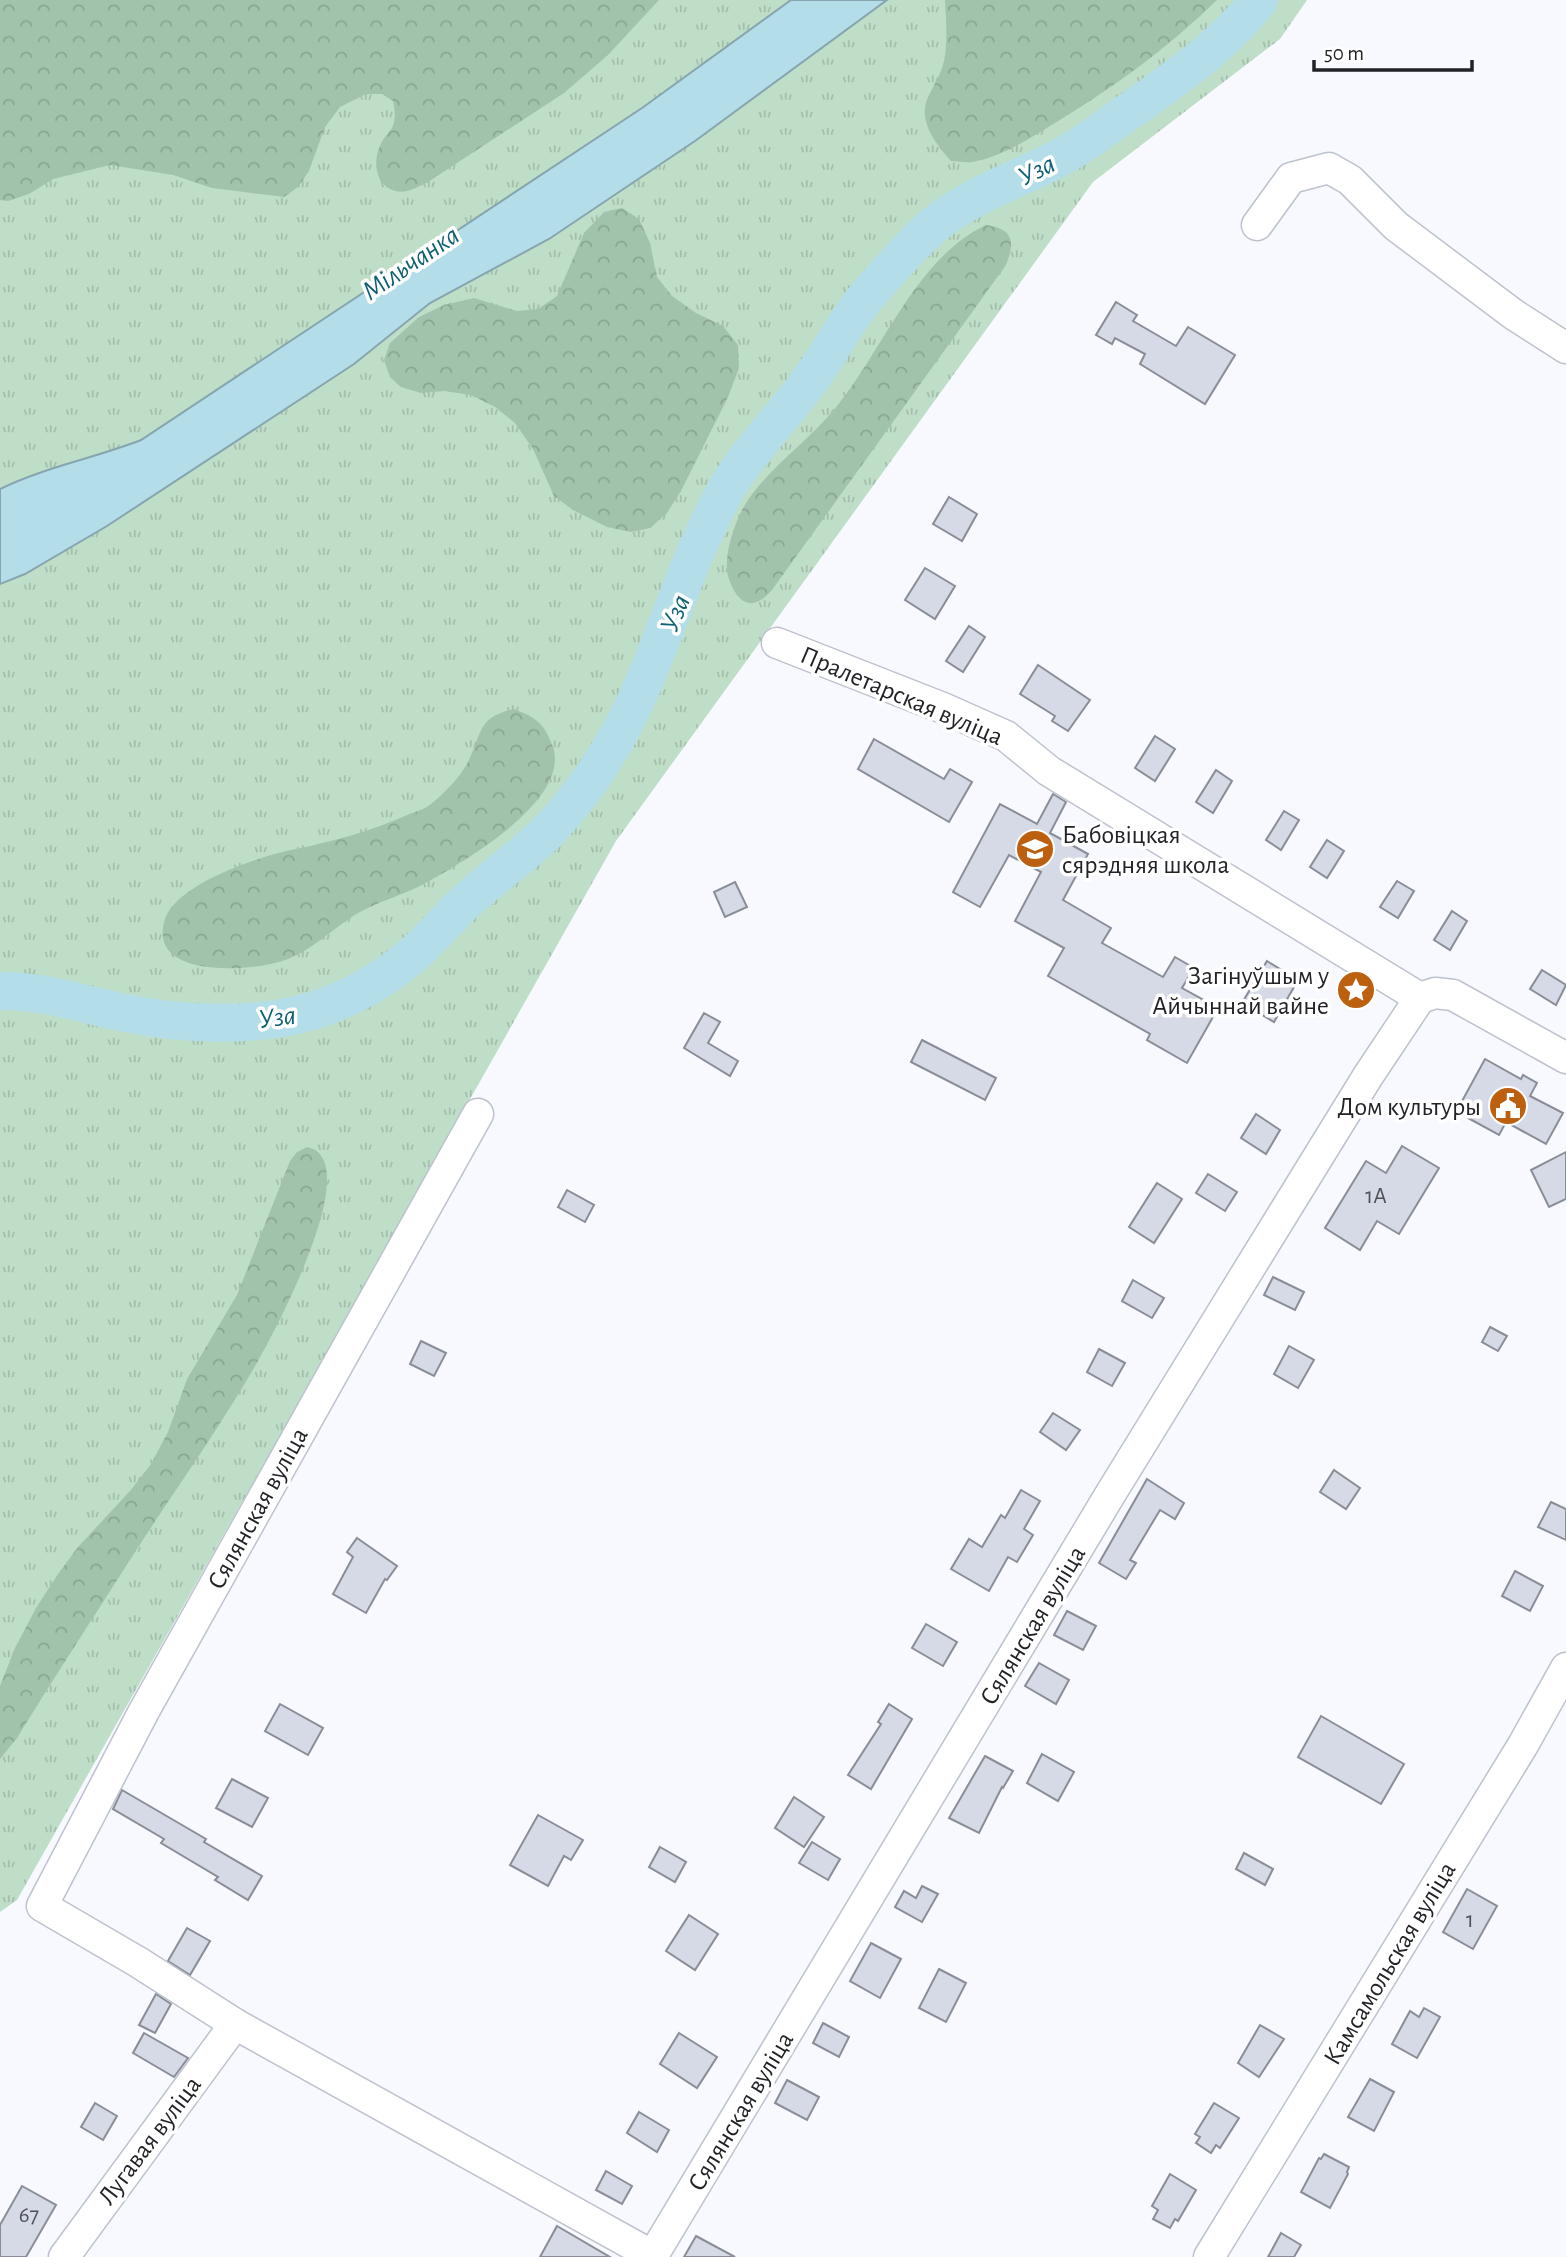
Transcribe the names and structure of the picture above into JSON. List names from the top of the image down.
{
  "streets": {
    "street": [
      "Пралетарская вуліца",
      "Сялянская вуліца",
      "Камсамольская вуліца",
      "Лугавая вуліца"
    ]
  },
  "crossings": [
    ["Пралетарская вуліца", "Сялянская вуліца"],
    ["Сялянская вуліца", "Лугавая вуліца"]
  ],
  "water": ["Уза", "Мільчанка"],
  "places": {
    "school or university": ["Бабовіцкая сярэдняя школа"],
    "place": ["Загінуўшым у Айчыннай вайне"],
    "public building": ["Дом культуры"]
  },
  "house_numbers": ["1А", "1", "67"],
  "scale_bar": "50 m"
}
